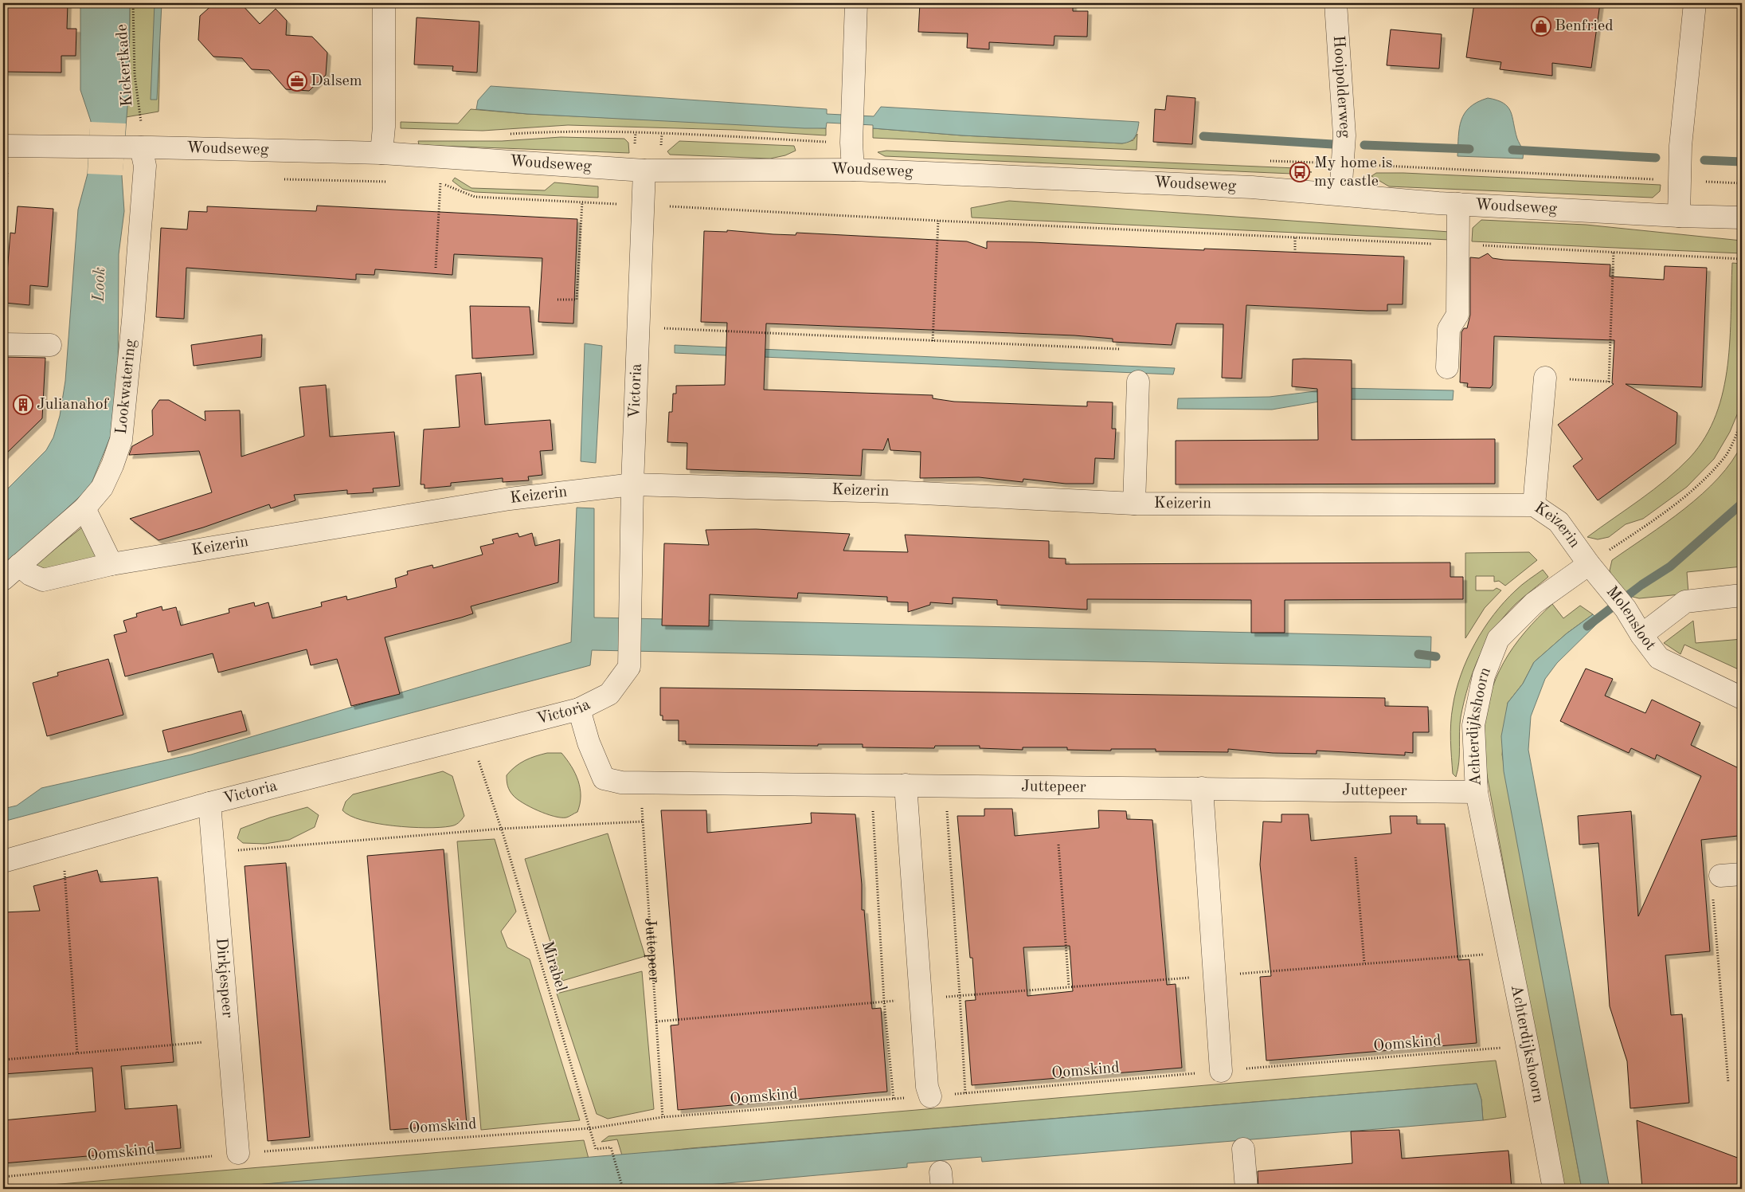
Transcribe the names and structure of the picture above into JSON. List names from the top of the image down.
{
  "streets": {
    "street": [
      "Hooipolderweg",
      "Woudseweg",
      "Lookwatering",
      "Victoria",
      "Keizerin",
      "Molensloot",
      "Achterdijkshoorn",
      "Juttepeer",
      "Dirkjespeer"
    ],
    "path": ["Kickertkade", "Mirabel", "Oomskind"]
  },
  "crossings": [
    ["Hooipolderweg", "Woudseweg"],
    ["Woudseweg", "Lookwatering"],
    ["Woudseweg", "Victoria"],
    ["Lookwatering", "Keizerin"],
    ["Victoria", "Keizerin"],
    ["Victoria", "Juttepeer"],
    ["Victoria", "Mirabel"],
    ["Victoria", "Dirkjespeer"],
    ["Keizerin", "Molensloot"],
    ["Keizerin", "Achterdijkshoorn"],
    ["Molensloot", "Achterdijkshoorn"],
    ["Achterdijkshoorn", "Juttepeer"],
    ["Achterdijkshoorn", "Oomskind"],
    ["Juttepeer", "Oomskind"],
    ["Mirabel", "Oomskind"],
    ["Dirkjespeer", "Oomskind"]
  ],
  "water": ["Look"],
  "places": {
    "shop": ["Benfried"],
    "office": ["Dalsem"],
    "bus stop": ["My home is my castle"],
    "building": ["Julianahof"]
  }
}
